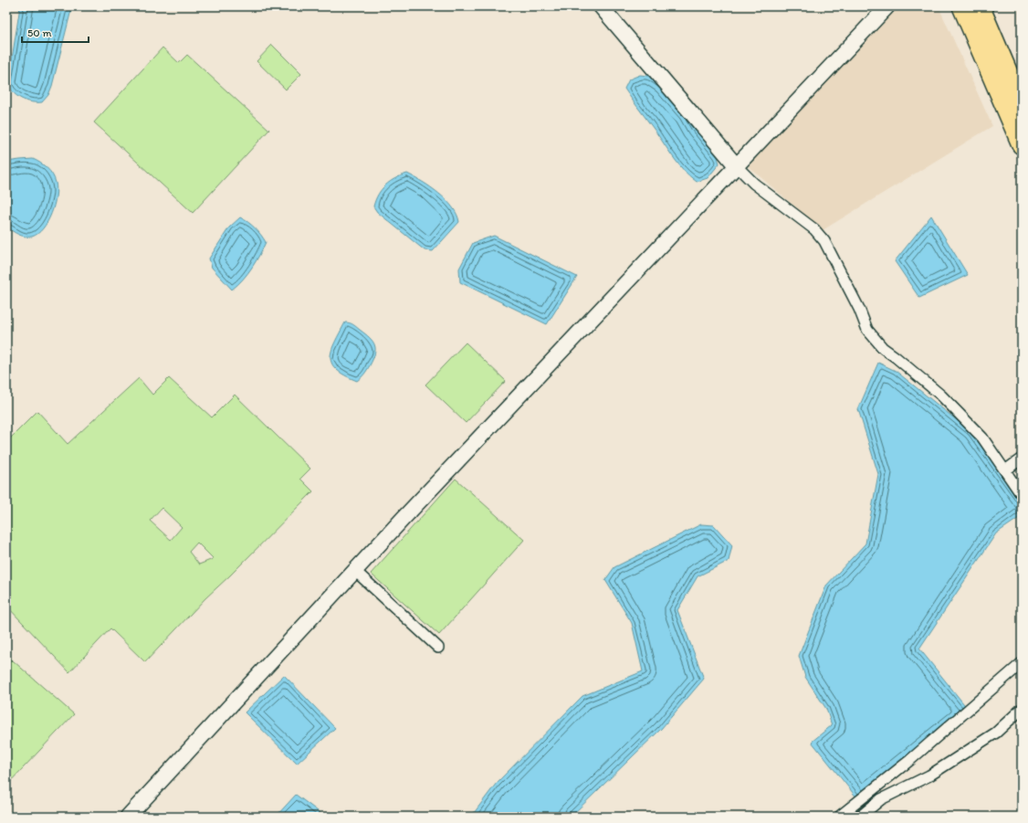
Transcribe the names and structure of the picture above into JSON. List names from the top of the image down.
{
  "scale_bar": "50 m"
}
